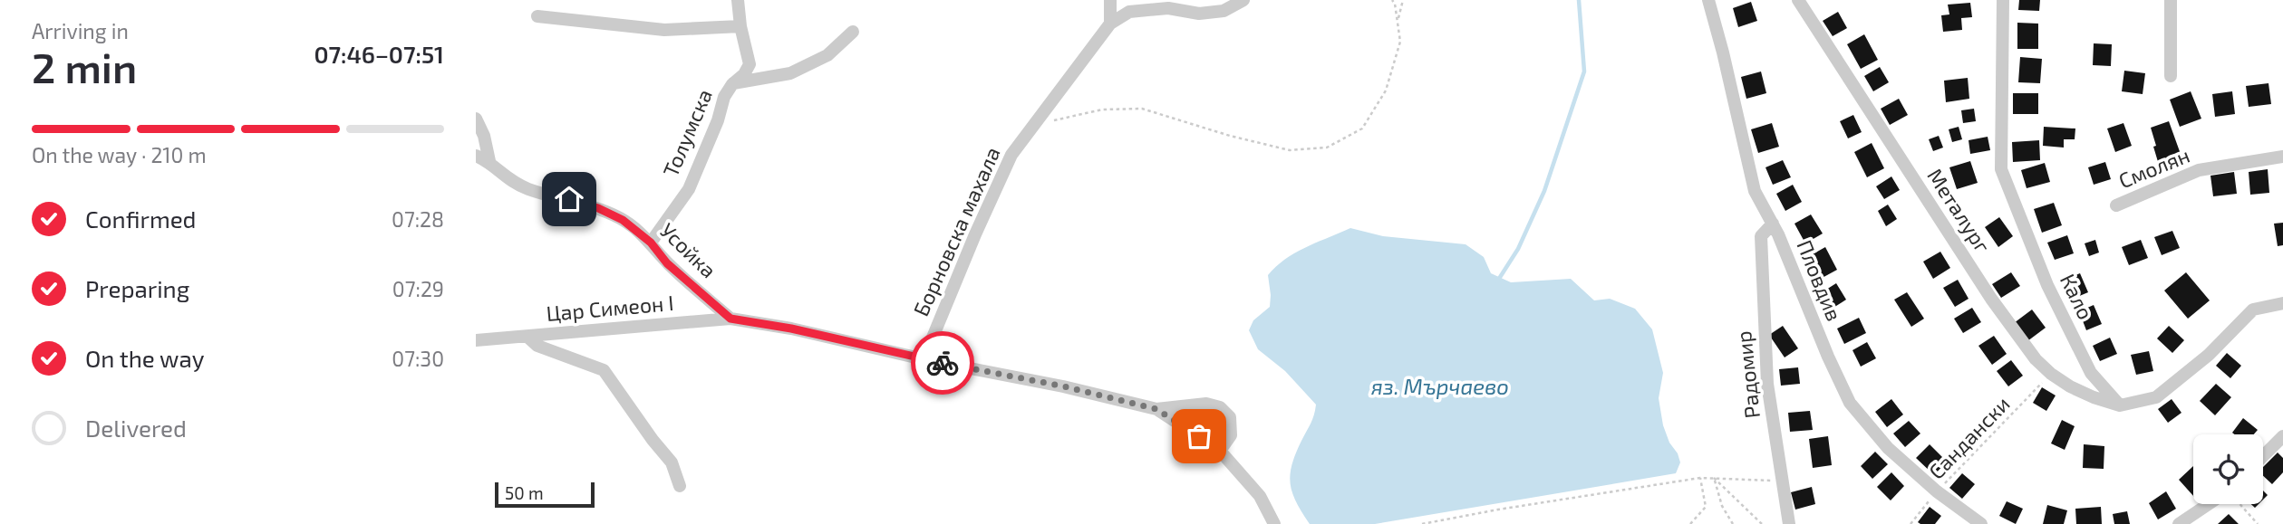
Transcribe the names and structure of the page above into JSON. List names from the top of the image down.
{
  "streets": {
    "street": [
      "Толумска",
      "Смолян",
      "Металург",
      "Борновска махала",
      "Усойка",
      "Пловдив",
      "Кало",
      "Цар Симеон I",
      "Радомир"
    ],
    "path": ["Сандански"]
  },
  "crossings": [
    ["Толумска", "Усойка"],
    ["Металург", "Кало"],
    ["Металург", "Сандански"],
    ["Борновска махала", "Цар Симеон I"],
    ["Усойка", "Цар Симеон I"],
    ["Пловдив", "Радомир"],
    ["Пловдив", "Сандански"]
  ],
  "water": ["яз. Мърчаево"],
  "scale_bar": "50 m",
  "page": {
    "heading": ["2 min", "Arriving in", "07:46–07:51"],
    "bar": "On the way · 210 m",
    "list": [
      ["Confirmed", "07:28"],
      ["Preparing", "07:29"],
      ["On the way", "07:30"],
      "Delivered"
    ],
    "scale": "50 m"
  }
}
